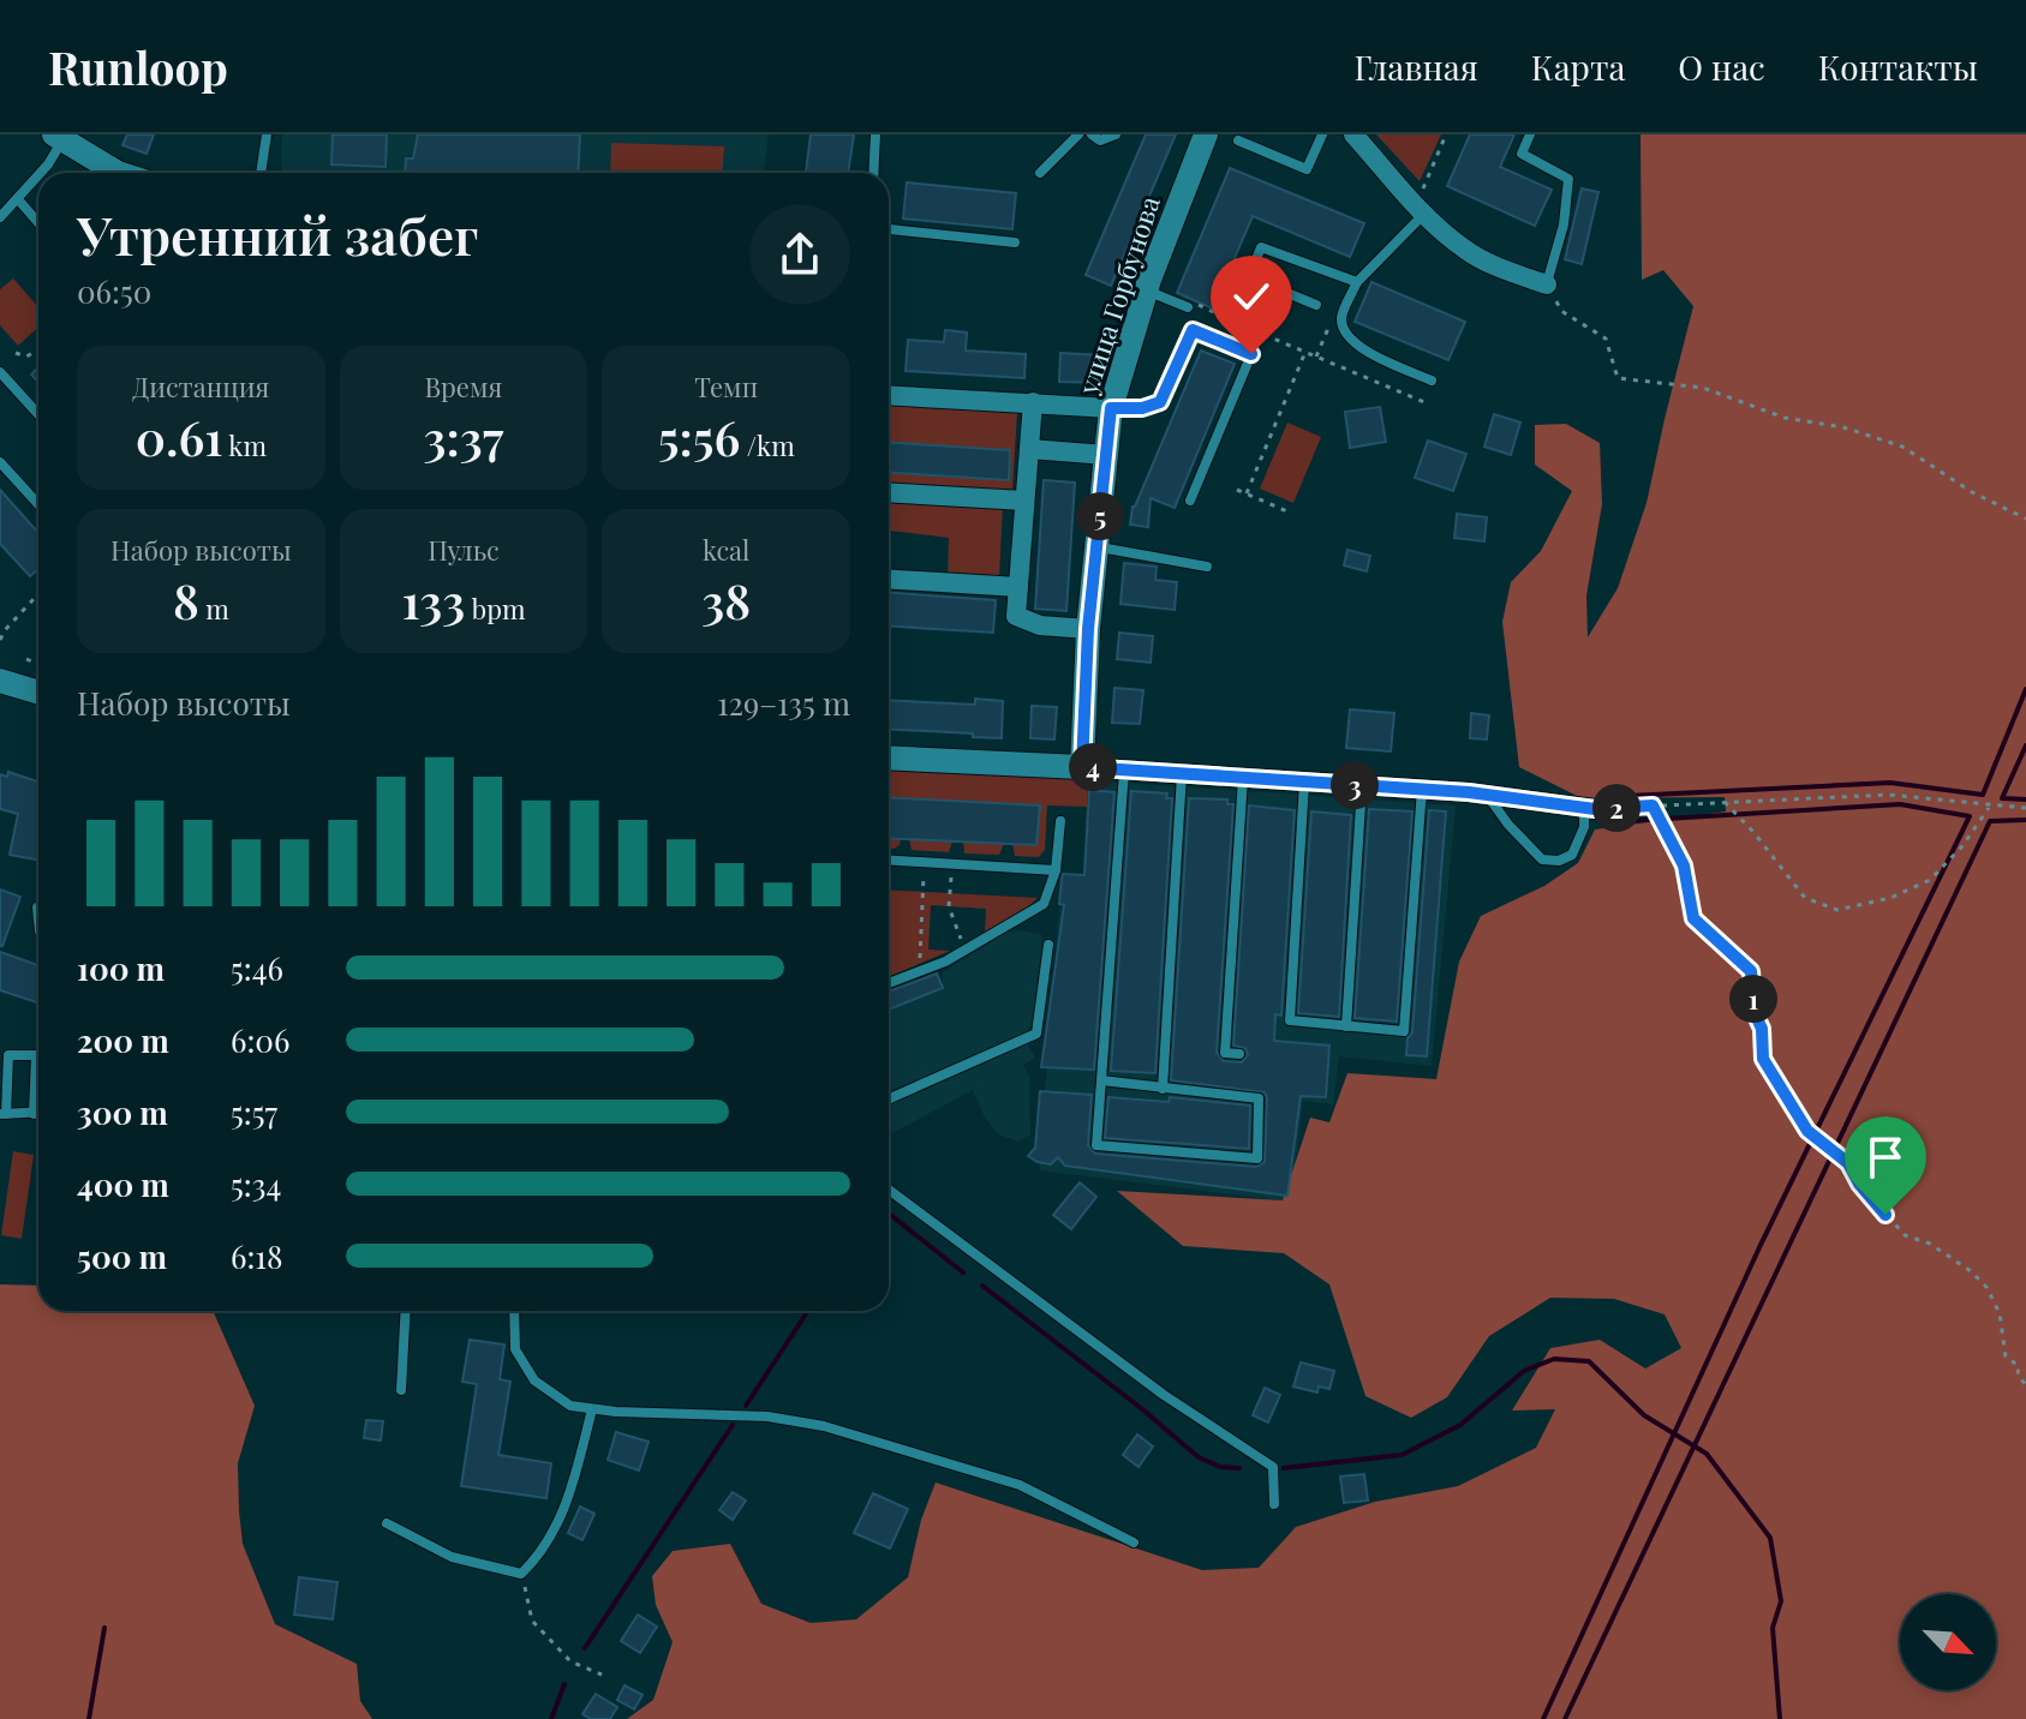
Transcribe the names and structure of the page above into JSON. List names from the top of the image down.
{
  "streets": {
    "street": ["улица Горбунова"]
  },
  "north": "bottom right",
  "page": {
    "header": "Runloop",
    "nav": [
      "Главная",
      "Карта",
      "О нас",
      "Контакты"
    ],
    "heading": ["Утренний забег", "06:50"],
    "stats": [
      ["Дистанция", "0.61 km"],
      ["Время", "3:37"],
      ["Темп", "5:56 /km"],
      ["Набор высоты", "8 m"],
      ["Пульс", "133 bpm"],
      ["kcal", "38"]
    ],
    "pins": [
      "5",
      "4",
      "3",
      "2",
      "1"
    ],
    "chart": ["Набор высоты", "129–135 m"],
    "list": [
      {
        "name": "100 m",
        "note": "5:46"
      },
      {
        "name": "200 m",
        "note": "6:06"
      },
      {
        "name": "300 m",
        "note": "5:57"
      },
      {
        "name": "400 m",
        "note": "5:34"
      },
      {
        "name": "500 m",
        "note": "6:18"
      }
    ]
  }
}
